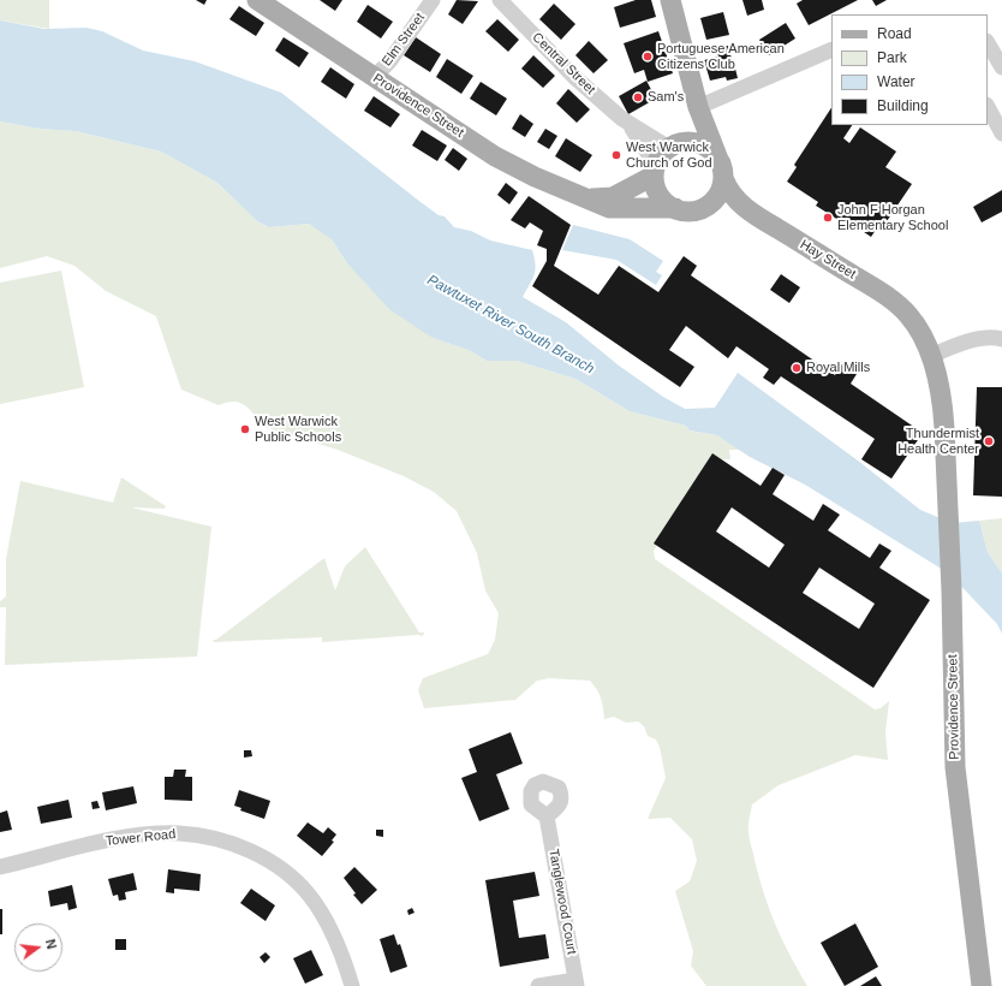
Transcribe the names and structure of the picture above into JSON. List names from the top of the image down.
{
  "streets": {
    "main road": ["Providence Street", "Hay Street"],
    "street": [
      "Elm Street",
      "Central Street",
      "Tower Road",
      "Tanglewood Court"
    ]
  },
  "crossings": [
    ["Elm Street", "Providence Street"],
    ["Providence Street", "Hay Street"]
  ],
  "water": ["Pawtuxet River South Branch"],
  "places": [
    "Portuguese American Citizens Club",
    "Sam's",
    "West Warwick Church of God",
    "John F Horgan Elementary School",
    "Royal Mills",
    "West Warwick Public Schools",
    "Thundermist Health Center"
  ],
  "legend": [
    "Road",
    "Park",
    "Water",
    "Building"
  ],
  "north": "right"
}
